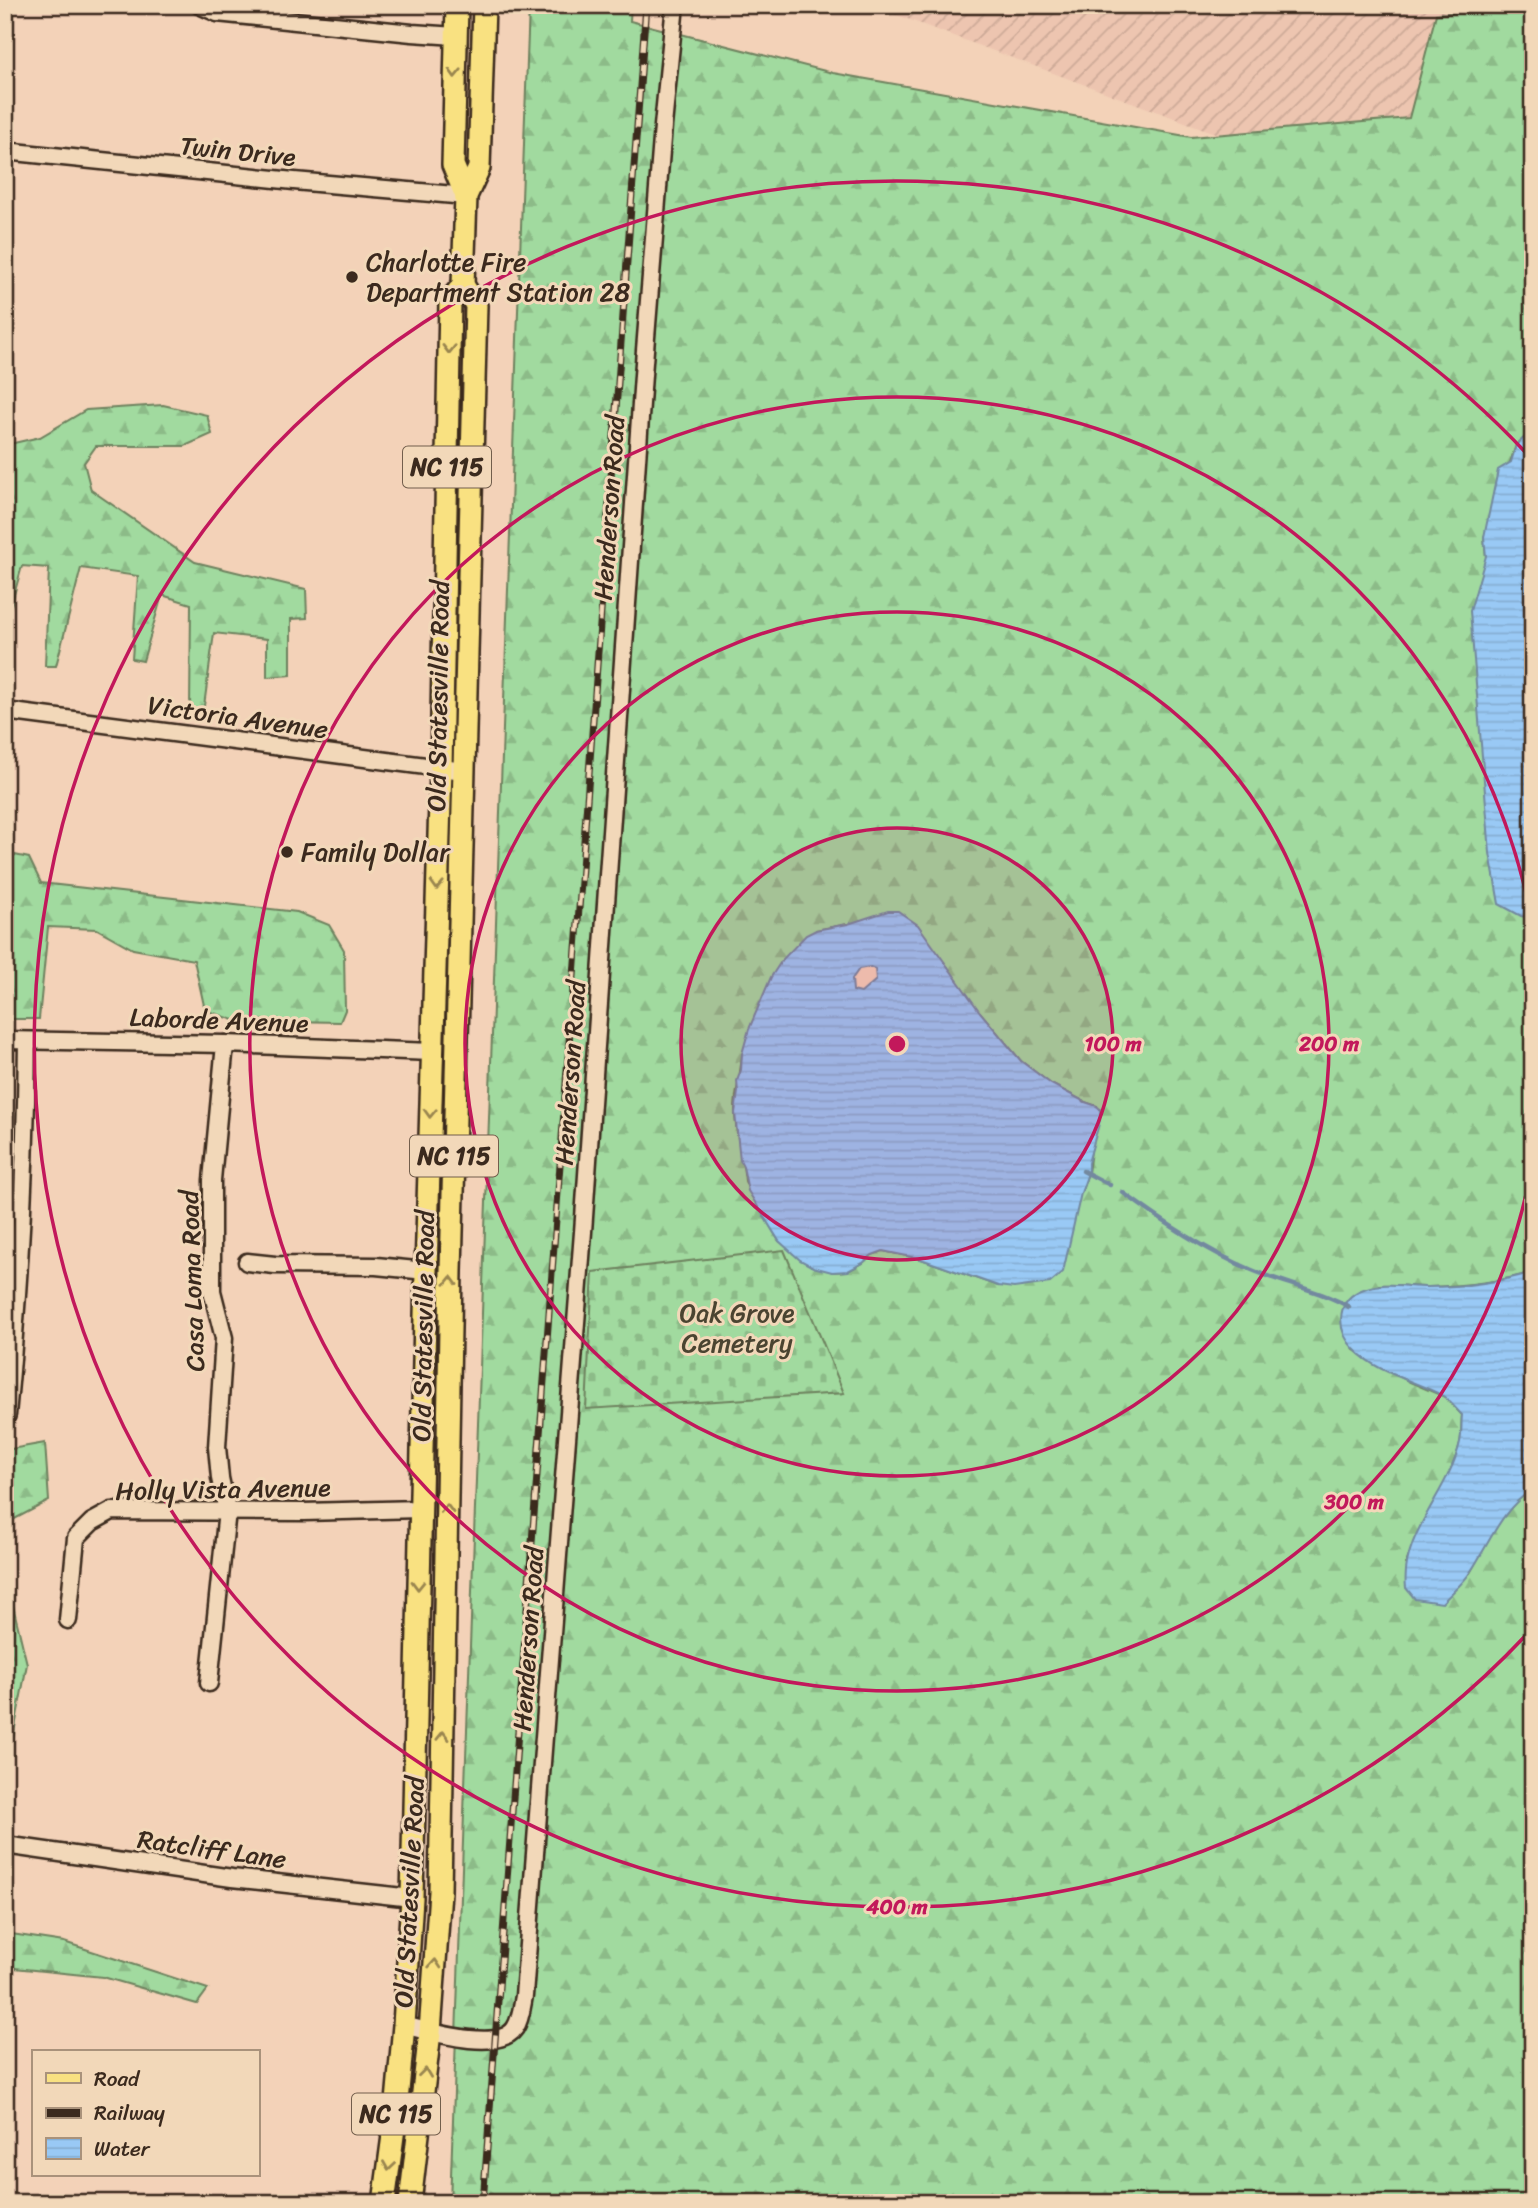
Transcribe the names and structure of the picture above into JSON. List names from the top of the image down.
{
  "streets": {
    "main road": ["NC 115", "Old Statesville Road"],
    "street": [
      "Twin Drive",
      "Henderson Road",
      "Victoria Avenue",
      "Laborde Avenue",
      "Casa Loma Road",
      "Holly Vista Avenue",
      "Ratcliff Lane"
    ]
  },
  "crossings": [
    ["Twin Drive", "Old Statesville Road"],
    ["Henderson Road", "Old Statesville Road"],
    ["Old Statesville Road", "Victoria Avenue"],
    ["Old Statesville Road", "Laborde Avenue"],
    ["Old Statesville Road", "Holly Vista Avenue"],
    ["Old Statesville Road", "Ratcliff Lane"],
    ["Laborde Avenue", "Casa Loma Road"],
    ["Casa Loma Road", "Holly Vista Avenue"]
  ],
  "parks": ["Oak Grove Cemetery"],
  "places": ["Charlotte Fire Department Station 28", "Family Dollar"],
  "legend": ["Road", "Railway", "Water"],
  "rings": [
    "100 m",
    "200 m",
    "300 m",
    "400 m"
  ]
}
